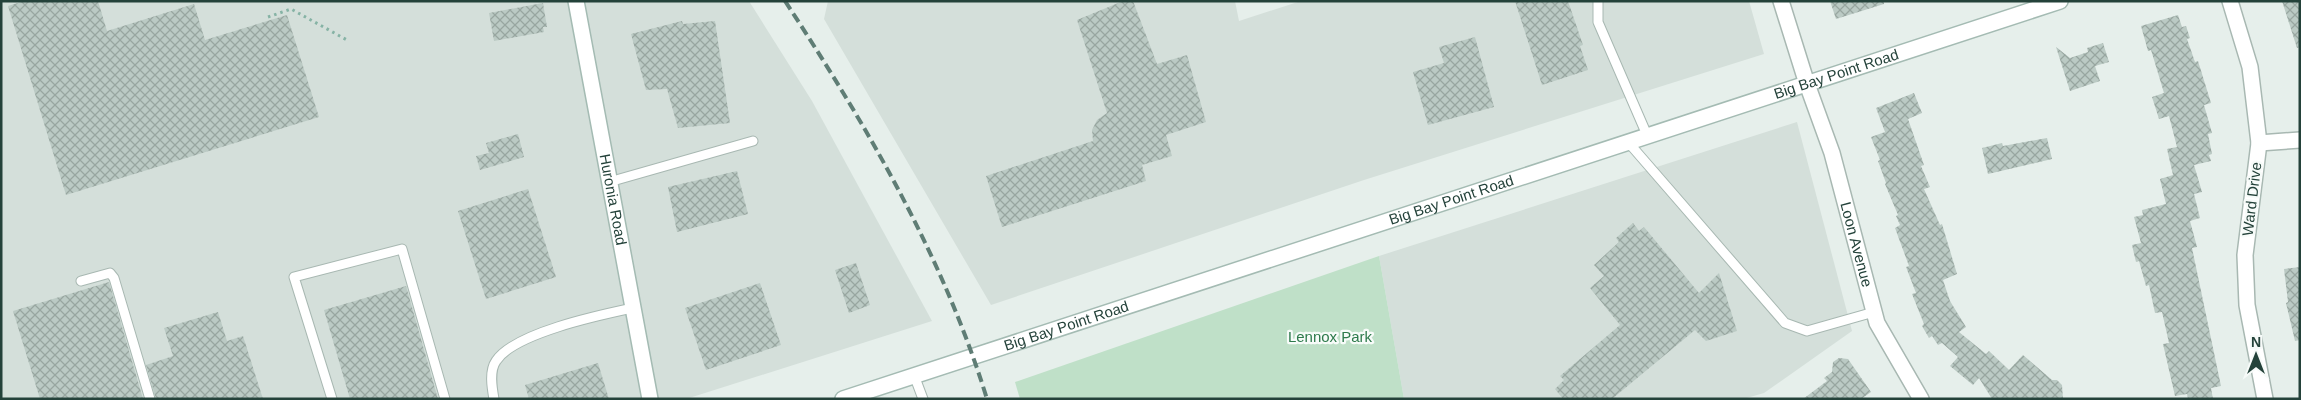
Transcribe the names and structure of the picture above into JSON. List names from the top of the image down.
{
  "streets": {
    "street": [
      "Big Bay Point Road",
      "Ward Drive",
      "Huronia Road",
      "Loon Avenue"
    ]
  },
  "crossings": [
    ["Big Bay Point Road", "Loon Avenue"]
  ],
  "parks": ["Lennox Park"],
  "north": "top"
}
